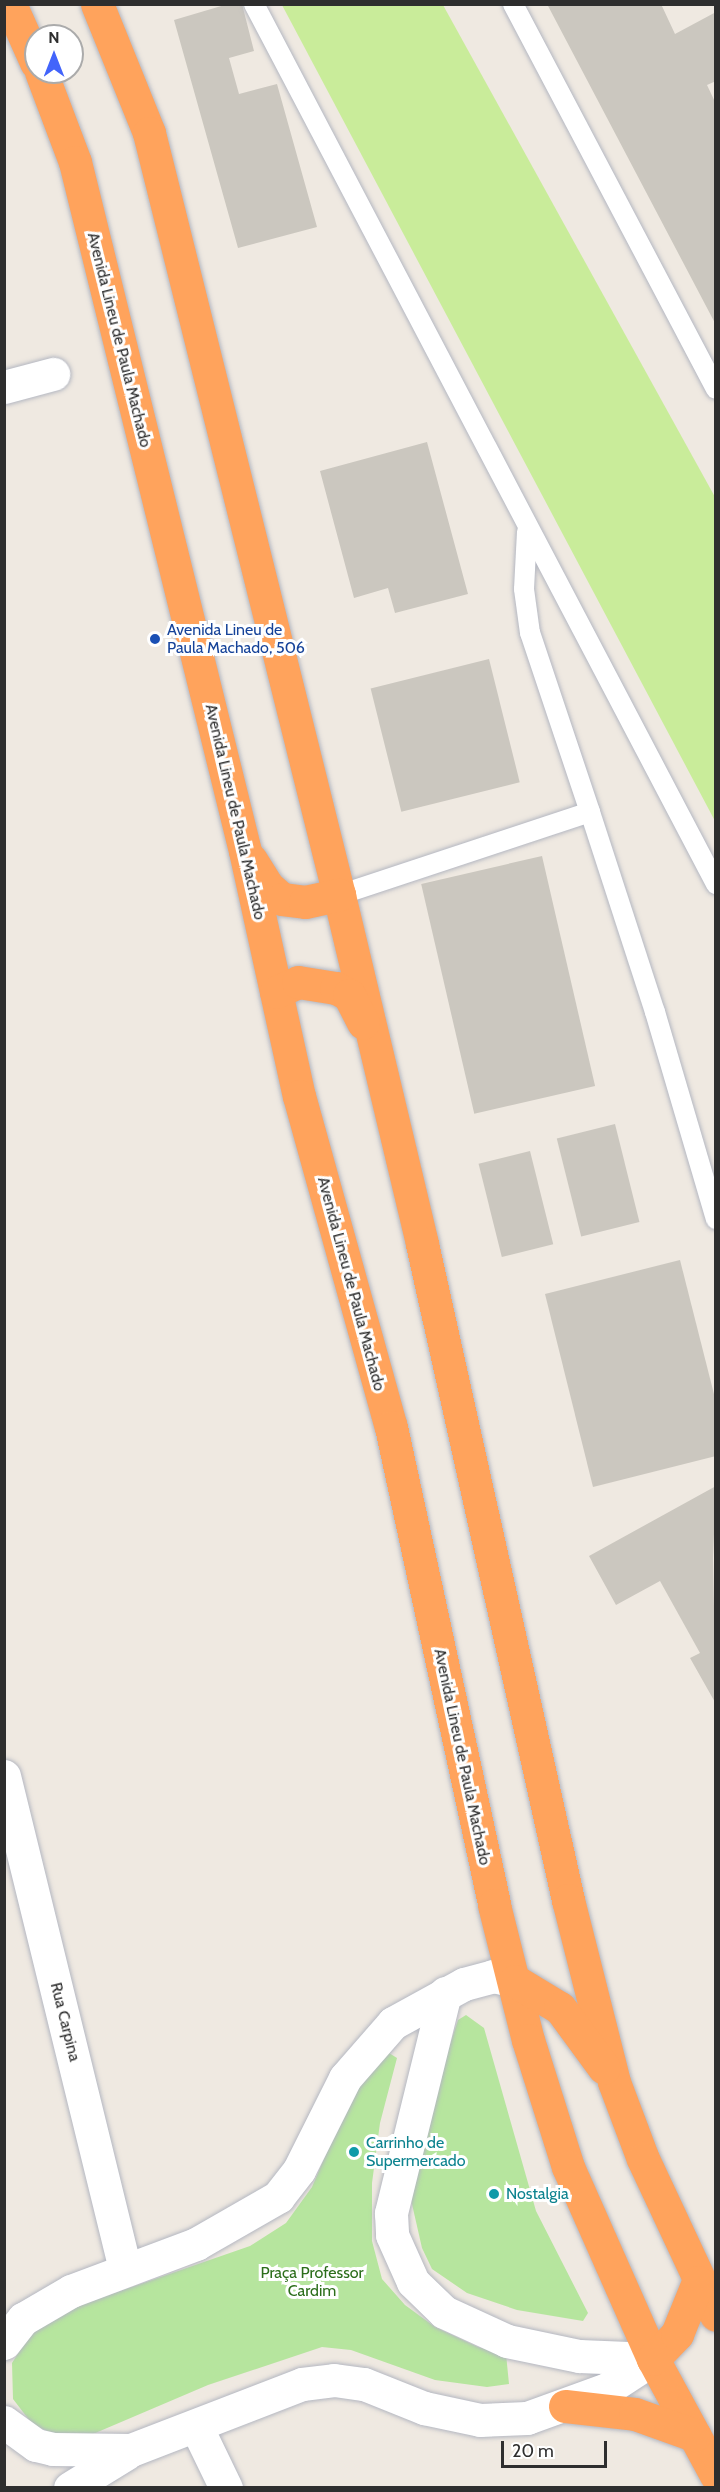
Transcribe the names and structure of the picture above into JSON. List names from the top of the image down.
{
  "streets": {
    "highway": ["Avenida Lineu de Paula Machado"],
    "street": ["Rua Carpina"]
  },
  "parks": ["Praça Professor Cardim"],
  "places": ["Avenida Lineu de Paula Machado, 506", "Carrinho de Supermercado", "Nostalgia"],
  "scale_bar": "20 m",
  "north": "top"
}
